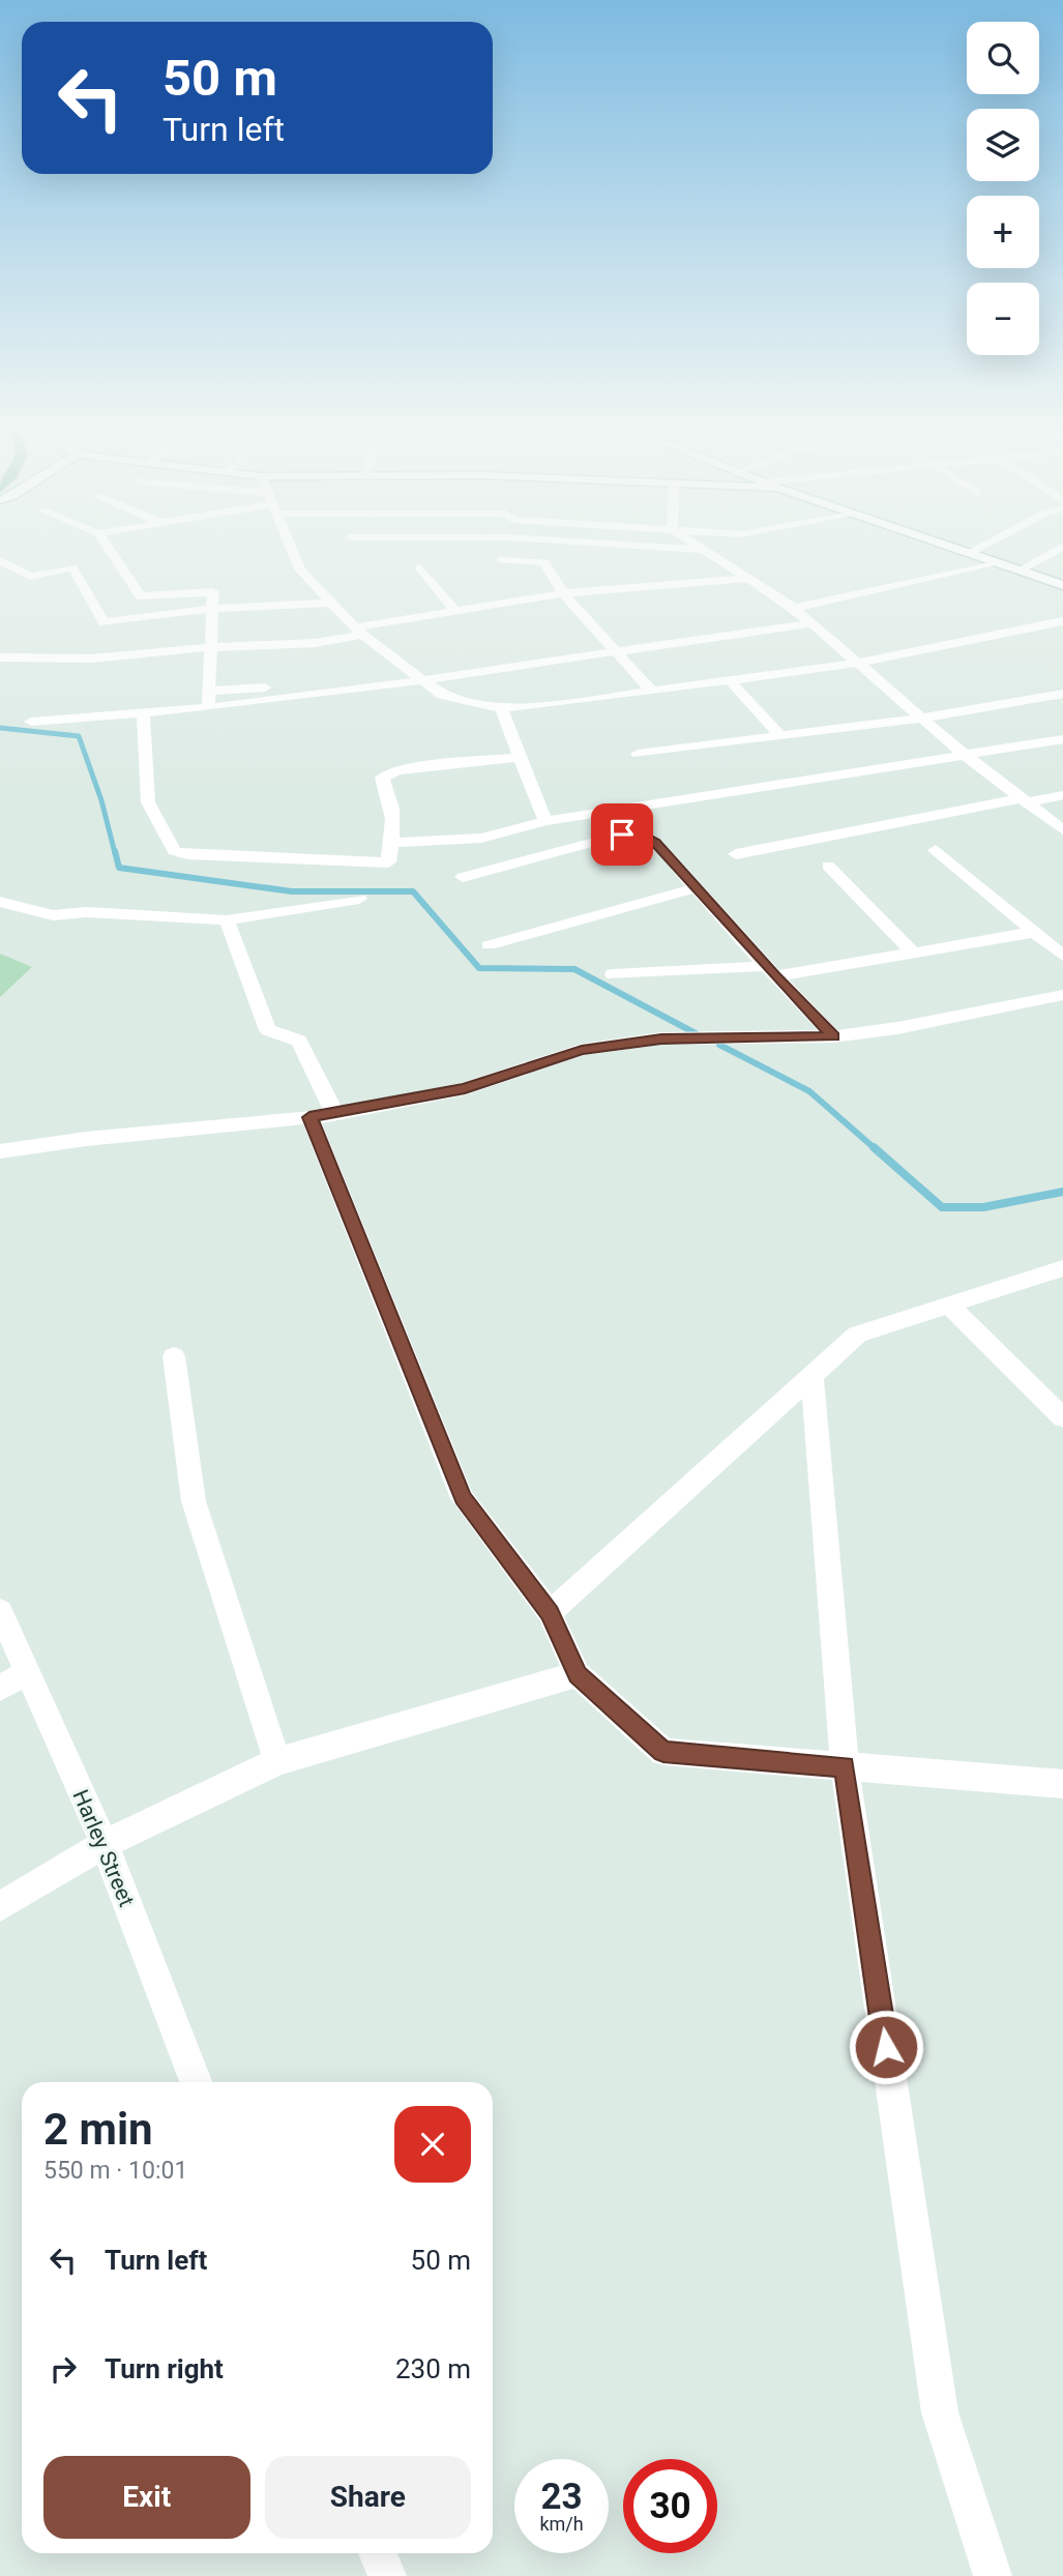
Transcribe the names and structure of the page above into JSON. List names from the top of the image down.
{
  "streets": {
    "street": ["Harley Street"]
  },
  "page": {
    "map_buttons": ["+", "−"],
    "turn": ["50 m", "Turn left"],
    "heading": ["2 min", "550 m · 10:01"],
    "list": [
      {
        "name": "Turn left",
        "value": "50 m"
      },
      {
        "name": "Turn right",
        "value": "230 m"
      }
    ],
    "buttons": ["Exit", "Share"],
    "speed": "23 km/h",
    "limit": "30"
  }
}
